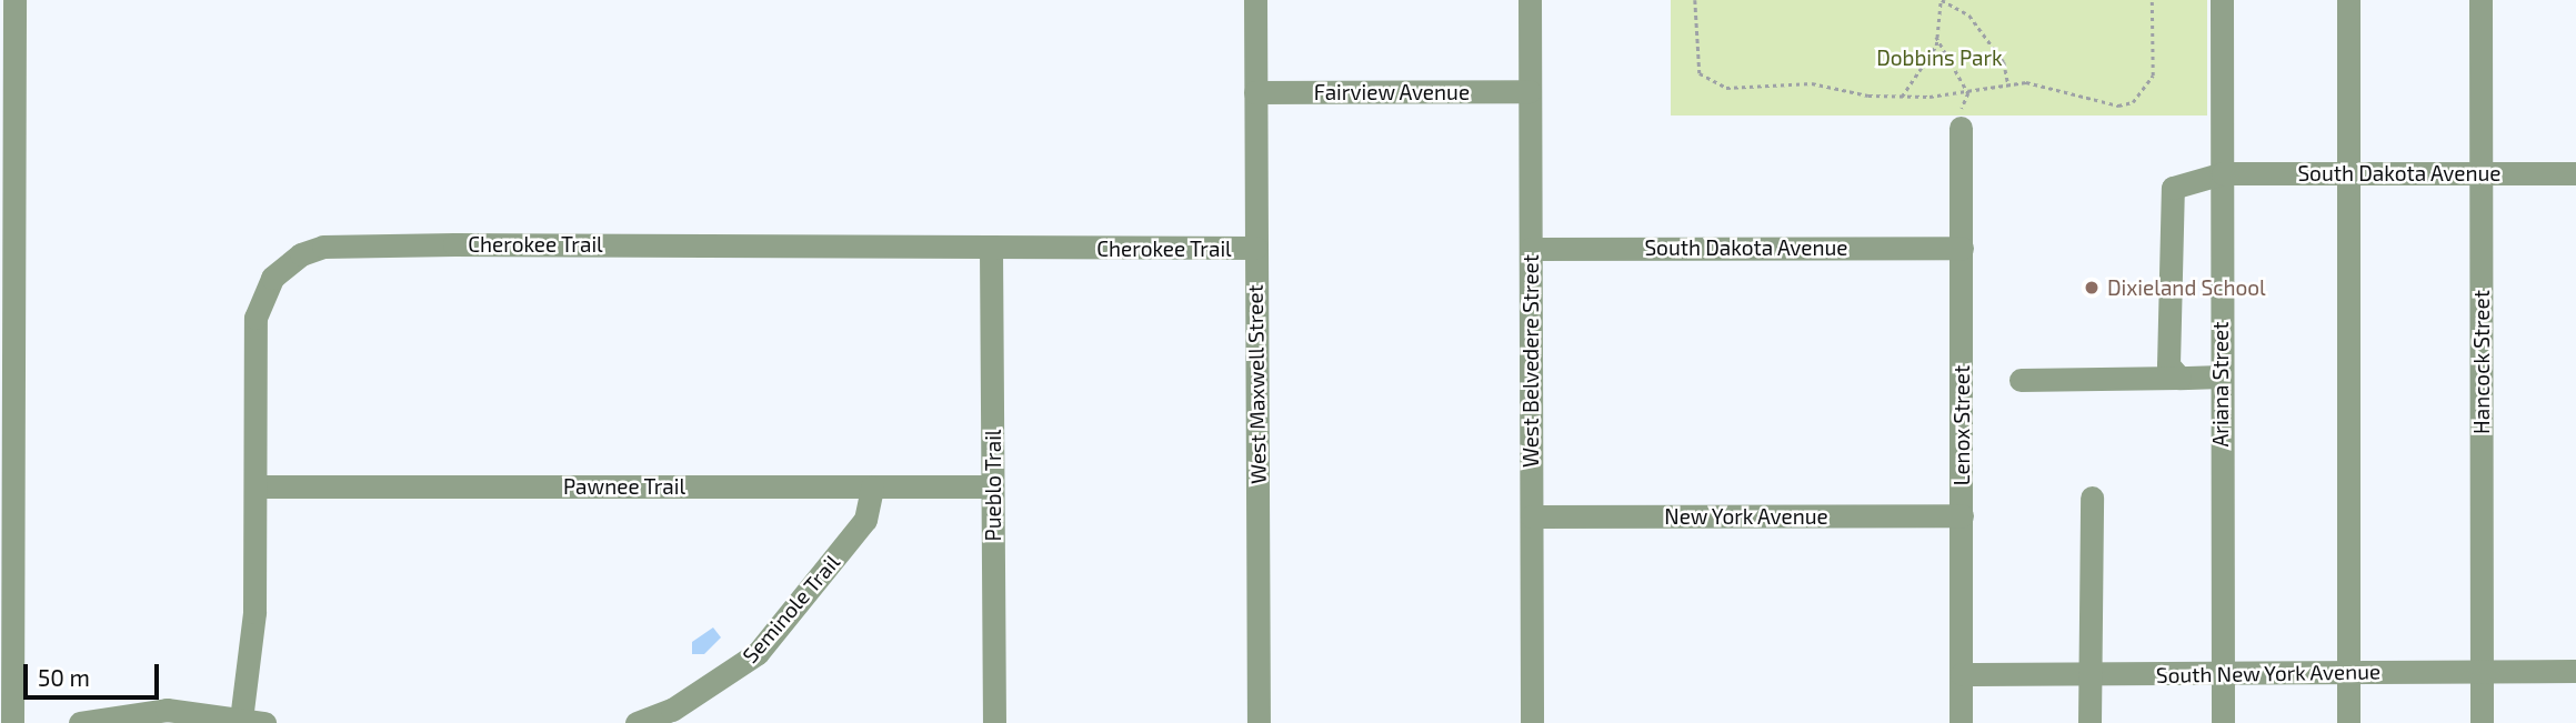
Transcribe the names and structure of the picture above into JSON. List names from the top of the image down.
{
  "streets": {
    "street": [
      "Fairview Avenue",
      "South Dakota Avenue",
      "Cherokee Trail",
      "West Belvedere Street",
      "Hancock Street",
      "West Maxwell Street",
      "Ariana Street",
      "Lenox Street",
      "Pueblo Trail",
      "Pawnee Trail",
      "New York Avenue",
      "Seminole Trail",
      "South New York Avenue"
    ]
  },
  "crossings": [
    ["Fairview Avenue", "West Belvedere Street"],
    ["Fairview Avenue", "West Maxwell Street"],
    ["South Dakota Avenue", "West Belvedere Street"],
    ["South Dakota Avenue", "Hancock Street"],
    ["South Dakota Avenue", "Ariana Street"],
    ["South Dakota Avenue", "Lenox Street"],
    ["Cherokee Trail", "West Maxwell Street"],
    ["Cherokee Trail", "Pueblo Trail"],
    ["Cherokee Trail", "Pawnee Trail"],
    ["West Belvedere Street", "New York Avenue"],
    ["Hancock Street", "South New York Avenue"],
    ["Ariana Street", "South New York Avenue"],
    ["Lenox Street", "New York Avenue"],
    ["Lenox Street", "South New York Avenue"],
    ["Pueblo Trail", "Pawnee Trail"],
    ["Pawnee Trail", "Seminole Trail"]
  ],
  "parks": ["Dobbins Park"],
  "places": ["Dixieland School"],
  "scale_bar": "50 m"
}
